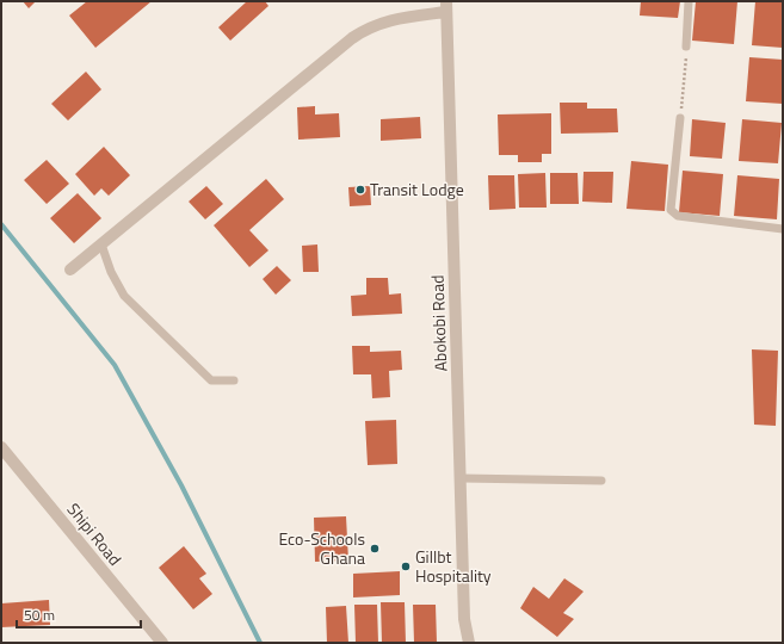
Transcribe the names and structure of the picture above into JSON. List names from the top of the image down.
{
  "streets": {
    "street": ["Abokobi Road", "Shipi Road"]
  },
  "places": ["Transit Lodge", "Eco-Schools Ghana", "Gillbt Hospitality"],
  "scale_bar": "50 m"
}
